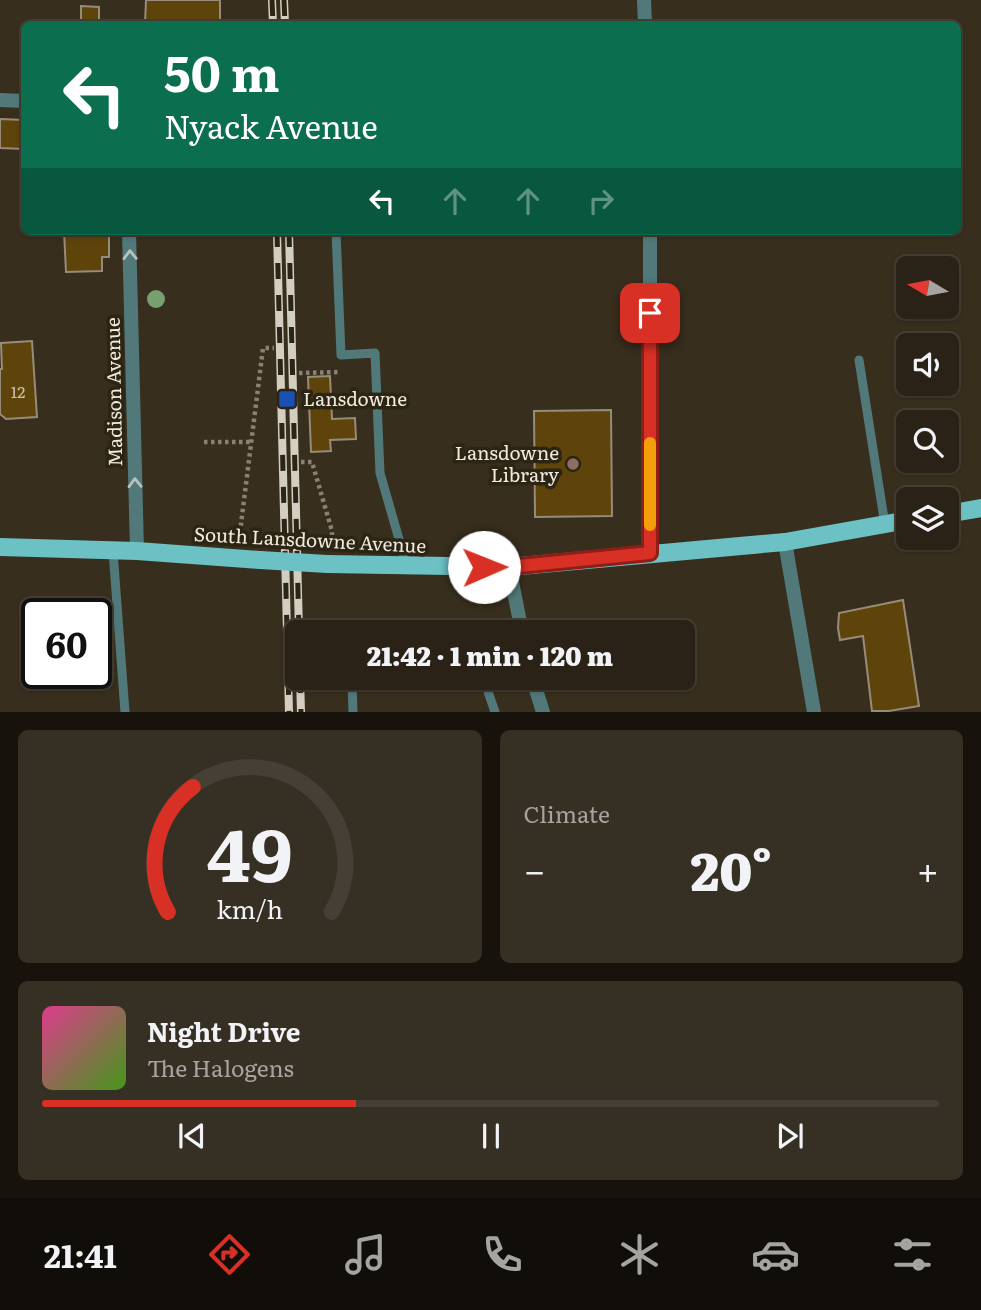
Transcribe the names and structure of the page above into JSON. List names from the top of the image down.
{
  "streets": {
    "main road": ["South Lansdowne Avenue"],
    "street": ["Madison Avenue"]
  },
  "crossings": [
    ["Madison Avenue", "South Lansdowne Avenue"]
  ],
  "one_way": ["Madison Avenue"],
  "places": {
    "transit": ["Lansdowne"],
    "other": ["Lansdowne Library"]
  },
  "house_numbers": ["12"],
  "north": "left",
  "page": {
    "turn": ["50 m", "Nyack Avenue"],
    "limit": "60",
    "trip": "21:42 · 1 min · 120 m",
    "tile": "Climate",
    "heat": ["−", "20°", "+"],
    "song": ["Night Drive", "The Halogens"],
    "tabs": "21:41",
    "gauge": ["49", "km/h"]
  }
}
